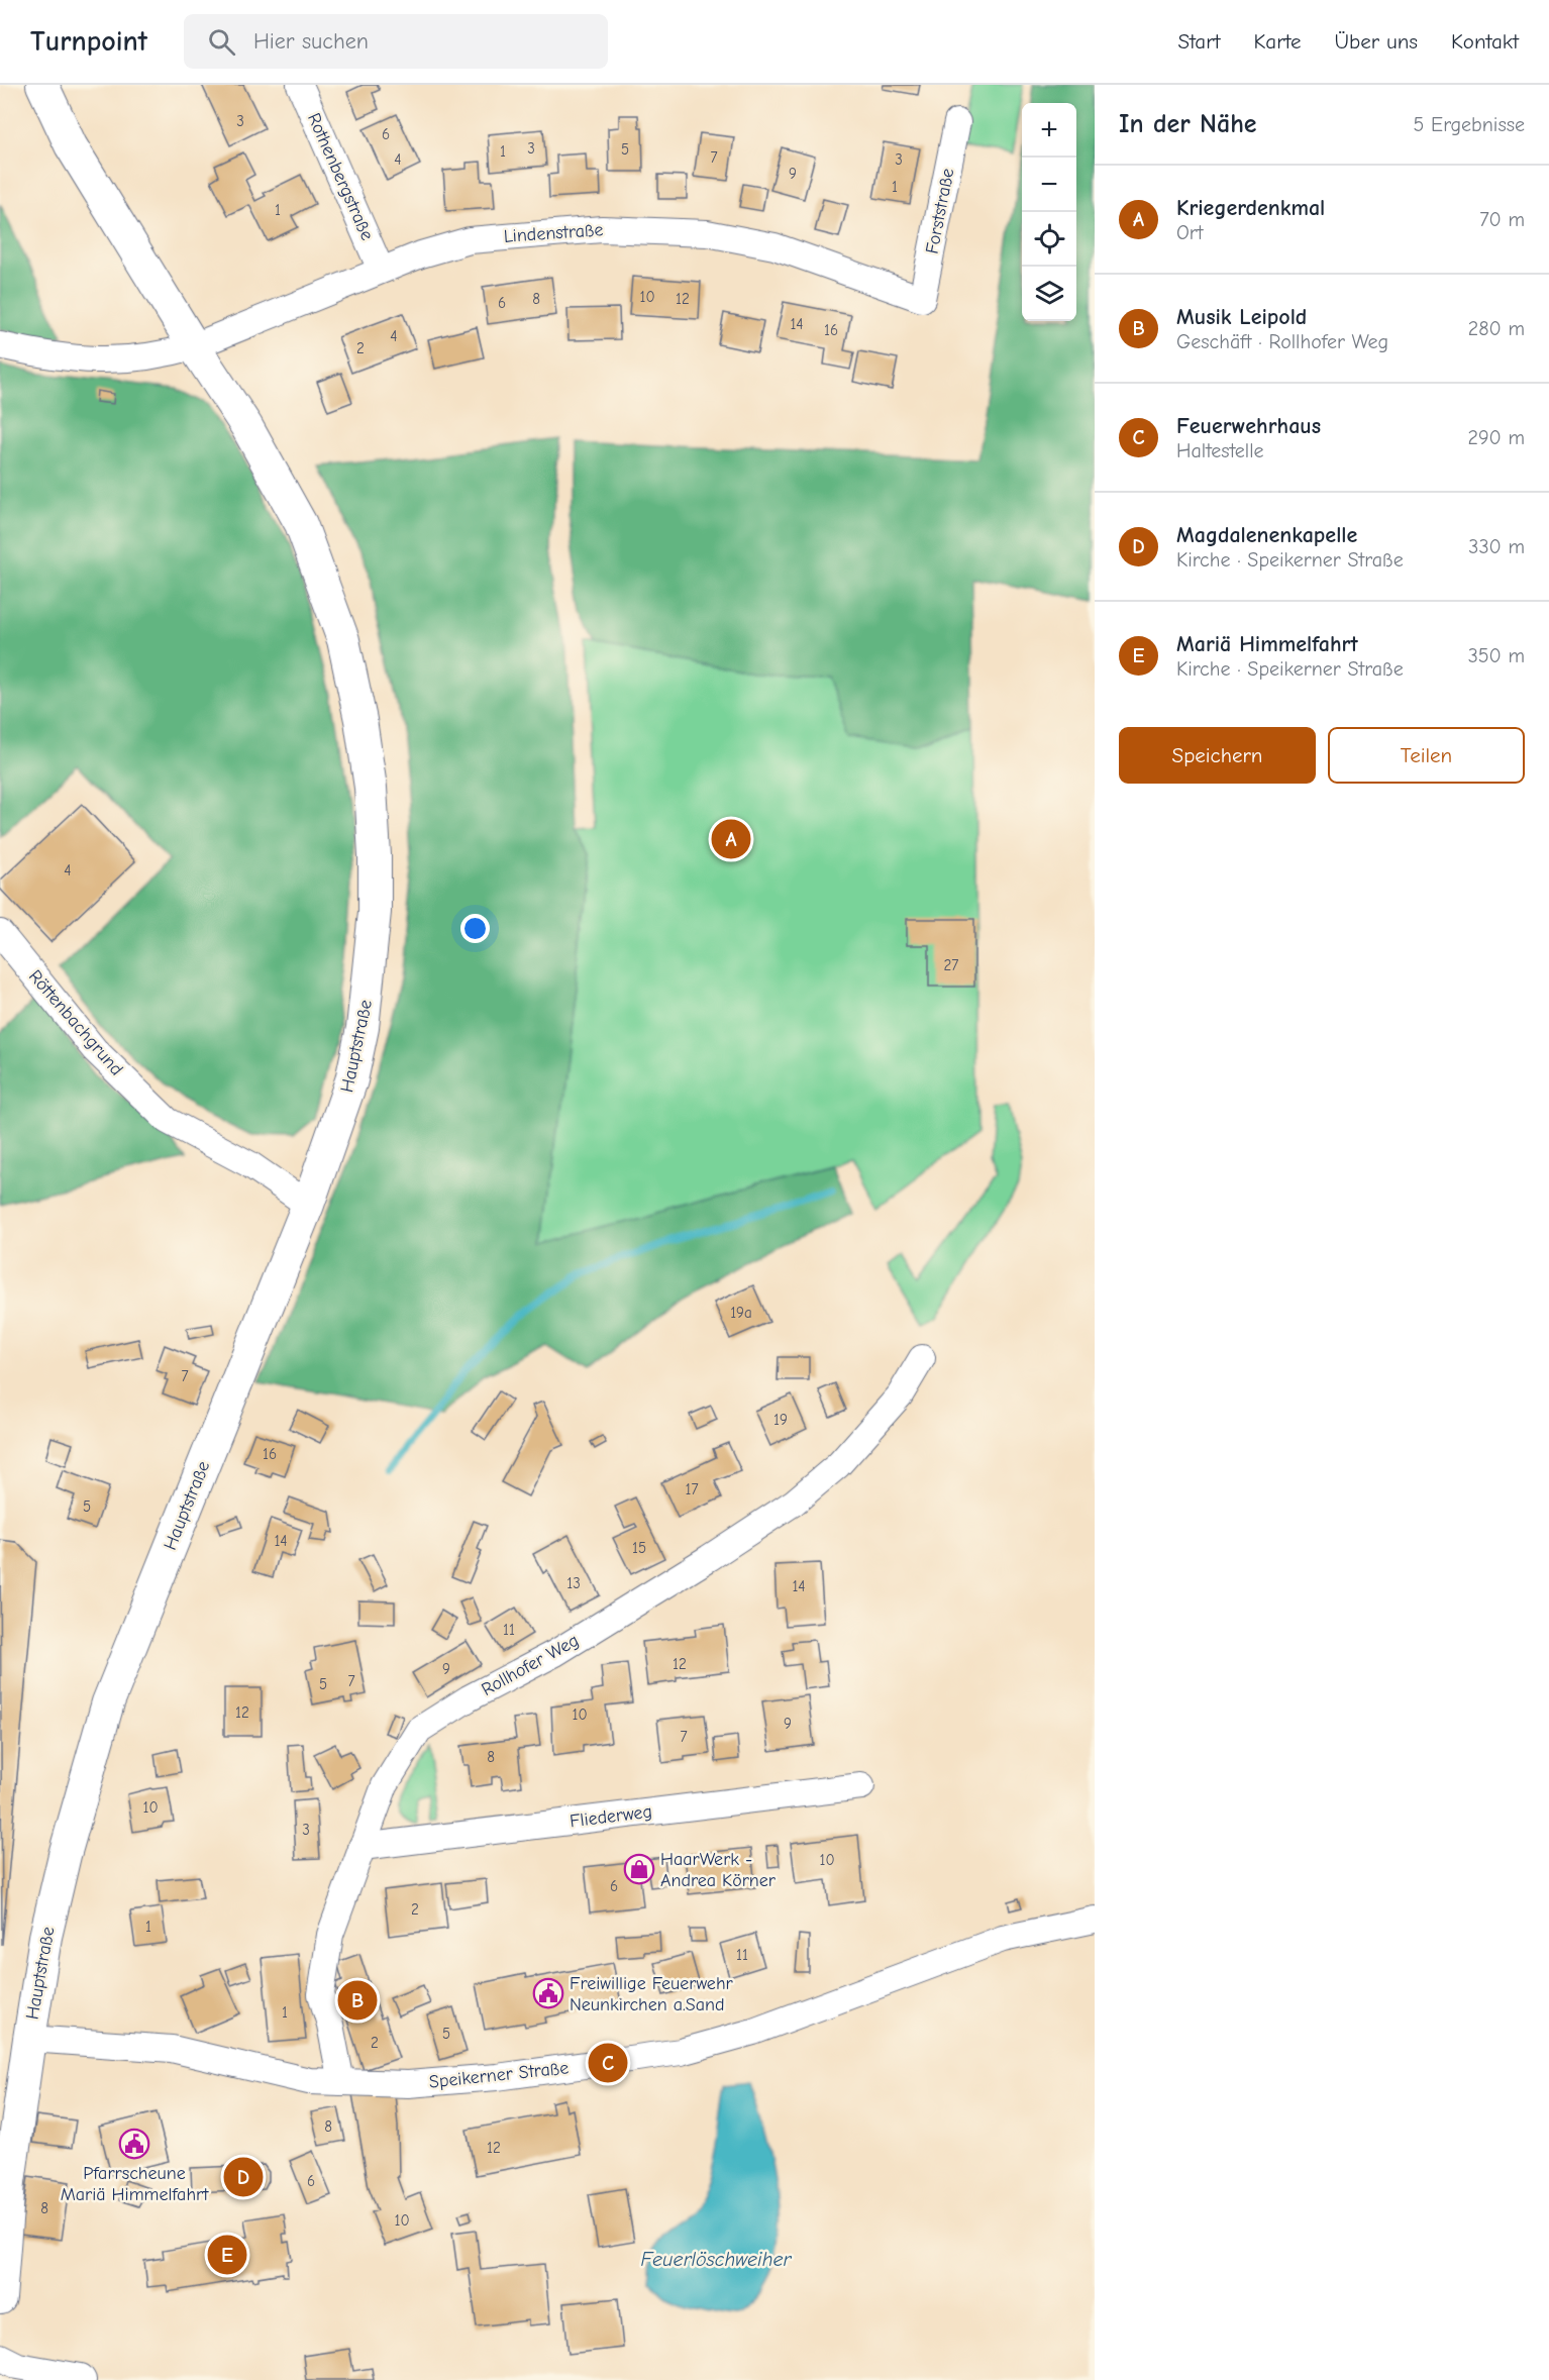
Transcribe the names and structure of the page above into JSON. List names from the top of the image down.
{
  "streets": {
    "main road": ["Hauptstraße"],
    "street": [
      "Rothenbergstraße",
      "Forststraße",
      "Lindenstraße",
      "Röttenbachgrund",
      "Rollhofer Weg",
      "Fliederweg",
      "Speikerner Straße"
    ]
  },
  "crossings": [
    ["Rothenbergstraße", "Lindenstraße"],
    ["Forststraße", "Lindenstraße"],
    ["Lindenstraße", "Hauptstraße"],
    ["Röttenbachgrund", "Hauptstraße"],
    ["Hauptstraße", "Speikerner Straße"],
    ["Rollhofer Weg", "Fliederweg"],
    ["Rollhofer Weg", "Speikerner Straße"]
  ],
  "water": ["Feuerlöschweiher"],
  "places": {
    "shop": ["HaarWerk - Andrea Körner"],
    "public building": ["Freiwillige Feuerwehr Neunkirchen a.Sand", "Pfarrscheune Mariä Himmelfahrt"]
  },
  "house_numbers": [
    "3",
    "6",
    "3",
    "5",
    "1",
    "7",
    "4",
    "3",
    "9",
    "1",
    "1",
    "10",
    "8",
    "12",
    "6",
    "14",
    "16",
    "4",
    "2",
    "4",
    "27",
    "19a",
    "7",
    "19",
    "16",
    "17",
    "5",
    "14",
    "15",
    "13",
    "14",
    "11",
    "12",
    "9",
    "7",
    "5",
    "12",
    "10",
    "9",
    "7",
    "8",
    "10",
    "3",
    "10",
    "6",
    "2",
    "1",
    "11",
    "1",
    "5",
    "2",
    "8",
    "12",
    "6",
    "8",
    "10"
  ],
  "page": {
    "header": "Turnpoint",
    "search": "Hier suchen",
    "nav": [
      "Start",
      "Karte",
      "Über uns",
      "Kontakt"
    ],
    "heading": ["In der Nähe", "5 Ergebnisse"],
    "map_buttons": ["+", "−"],
    "list": [
      {
        "mark": "A",
        "name": "Kriegerdenkmal",
        "note": "Ort",
        "value": "70 m"
      },
      {
        "mark": "B",
        "name": "Musik Leipold",
        "note": "Geschäft · Rollhofer Weg",
        "value": "280 m"
      },
      {
        "mark": "C",
        "name": "Feuerwehrhaus",
        "note": "Haltestelle",
        "value": "290 m"
      },
      {
        "mark": "D",
        "name": "Magdalenenkapelle",
        "note": "Kirche · Speikerner Straße",
        "value": "330 m"
      },
      {
        "mark": "E",
        "name": "Mariä Himmelfahrt",
        "note": "Kirche · Speikerner Straße",
        "value": "350 m"
      }
    ],
    "buttons": ["Speichern", "Teilen"],
    "pins": [
      "A",
      "B",
      "C",
      "D",
      "E"
    ]
  }
}
